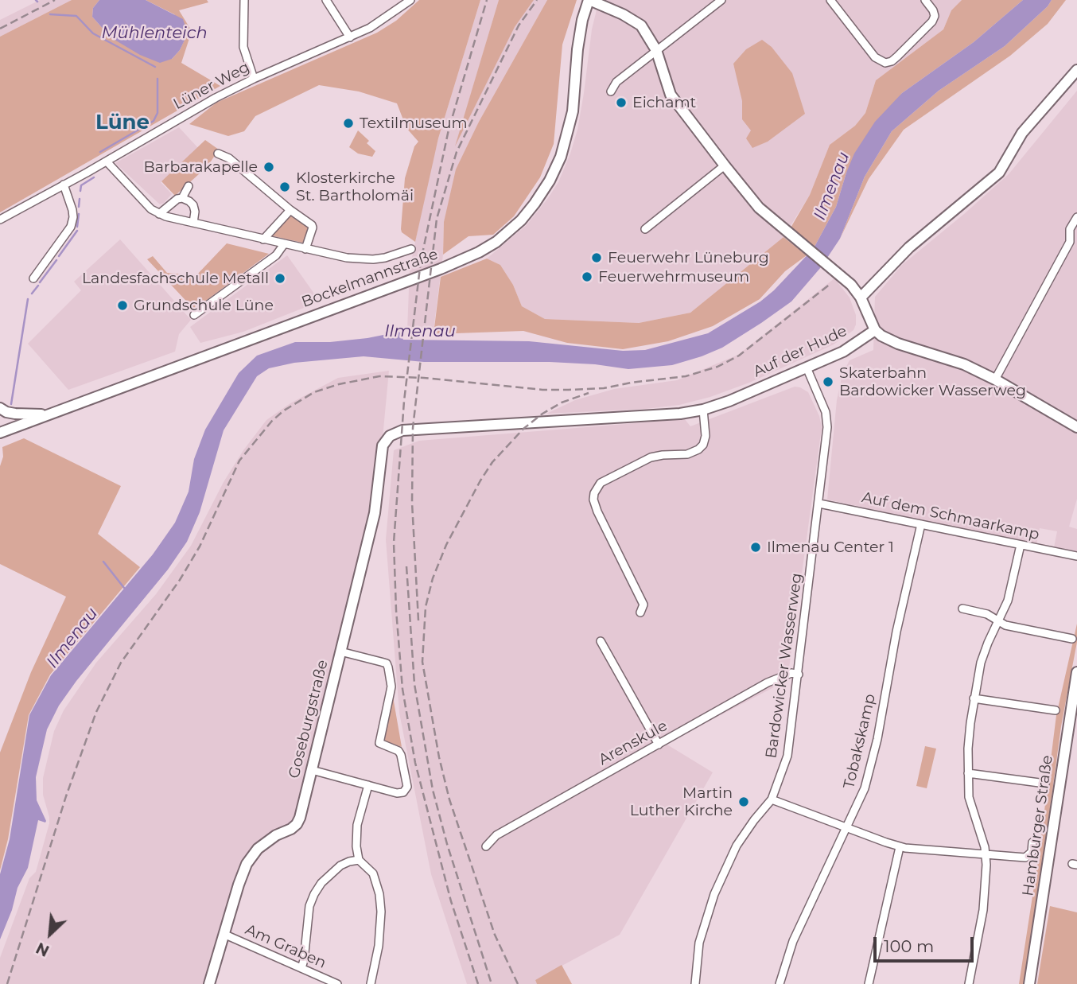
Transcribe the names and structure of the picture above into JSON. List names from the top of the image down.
{
  "streets": {
    "main road": [
      "Bockelmannstraße",
      "Auf der Hude",
      "Goseburgstraße",
      "Hamburger Straße"
    ],
    "street": [
      "Lüner Weg",
      "Auf dem Schmaarkamp",
      "Bardowicker Wasserweg",
      "Tobakskamp",
      "Arenskule",
      "Am Graben"
    ]
  },
  "crossings": [
    ["Auf der Hude", "Bardowicker Wasserweg"],
    ["Auf der Hude", "Goseburgstraße"],
    ["Auf dem Schmaarkamp", "Bardowicker Wasserweg"],
    ["Auf dem Schmaarkamp", "Tobakskamp"],
    ["Bardowicker Wasserweg", "Arenskule"],
    ["Goseburgstraße", "Am Graben"]
  ],
  "districts": ["Lüne"],
  "water": ["Mühlenteich", "Ilmenau"],
  "places": [
    "Eichamt",
    "Textilmuseum",
    "Barbarakapelle",
    "Klosterkirche St. Bartholomäi",
    "Feuerwehr Lüneburg",
    "Feuerwehrmuseum",
    "Landesfachschule Metall",
    "Grundschule Lüne",
    "Skaterbahn Bardowicker Wasserweg",
    "Ilmenau Center 1",
    "Martin Luther Kirche"
  ],
  "scale_bar": "100 m",
  "north": "bottom left"
}
